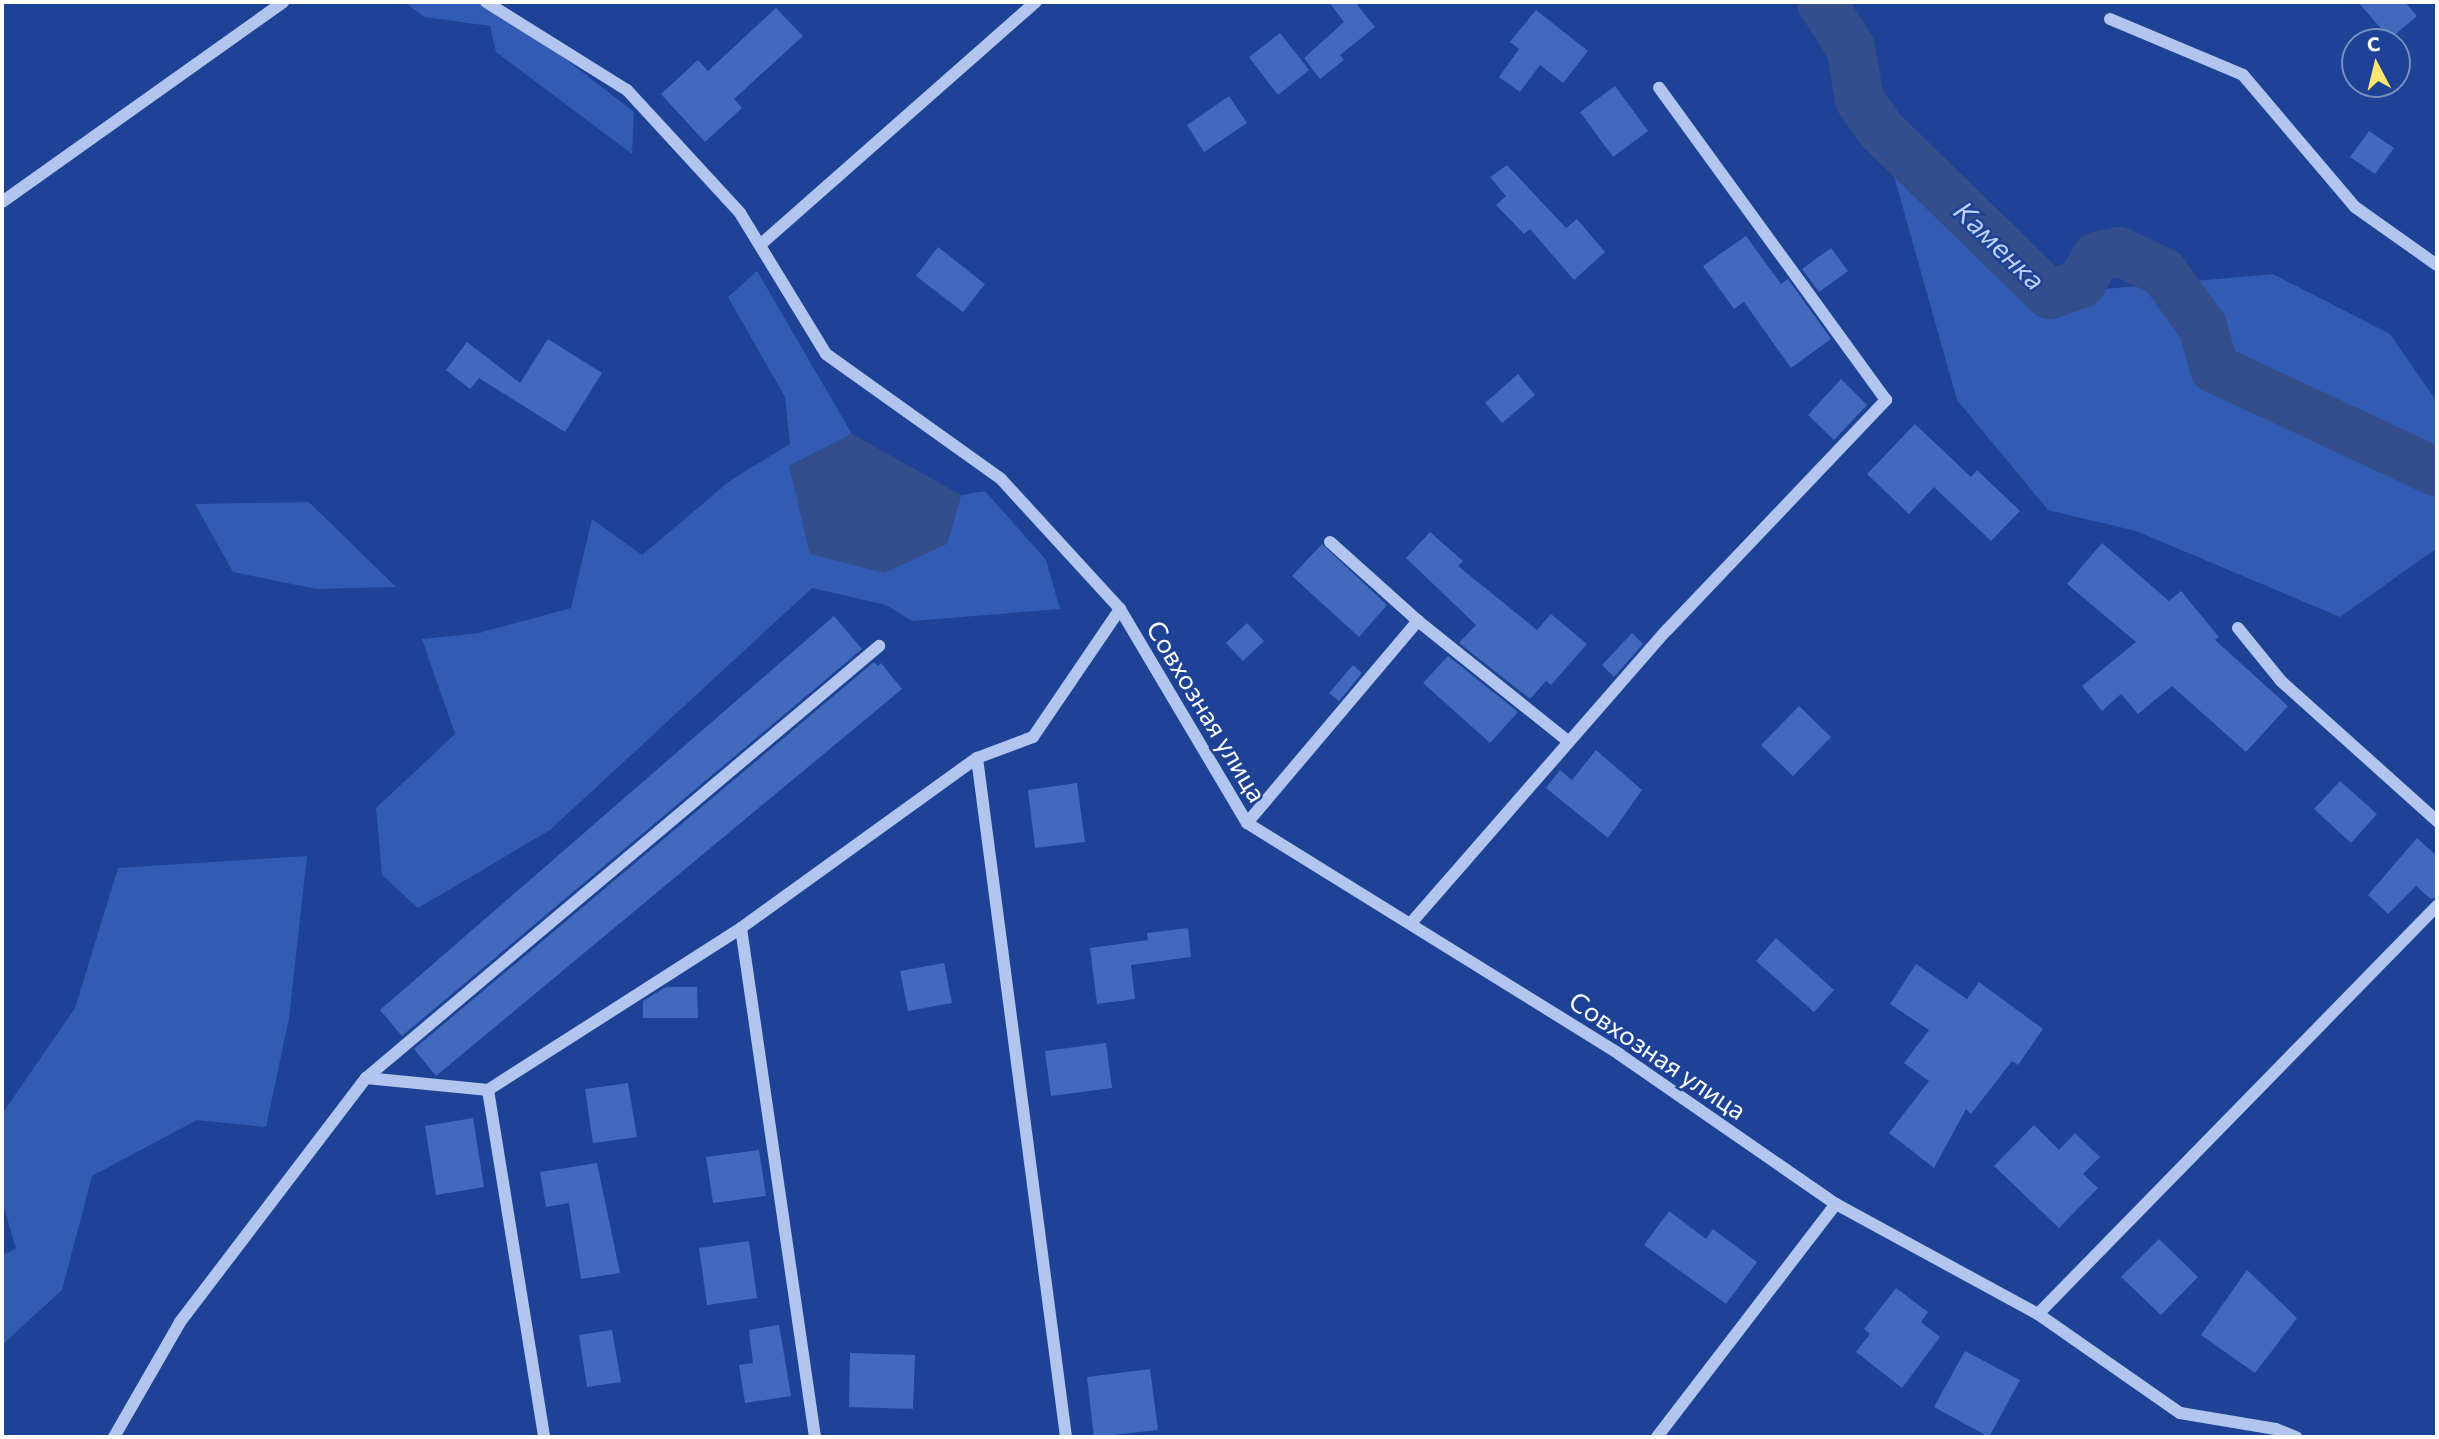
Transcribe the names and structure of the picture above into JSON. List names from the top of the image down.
{
  "streets": {
    "street": ["Совхозная улица"]
  },
  "water": ["Каменка"],
  "north": "top"
}
